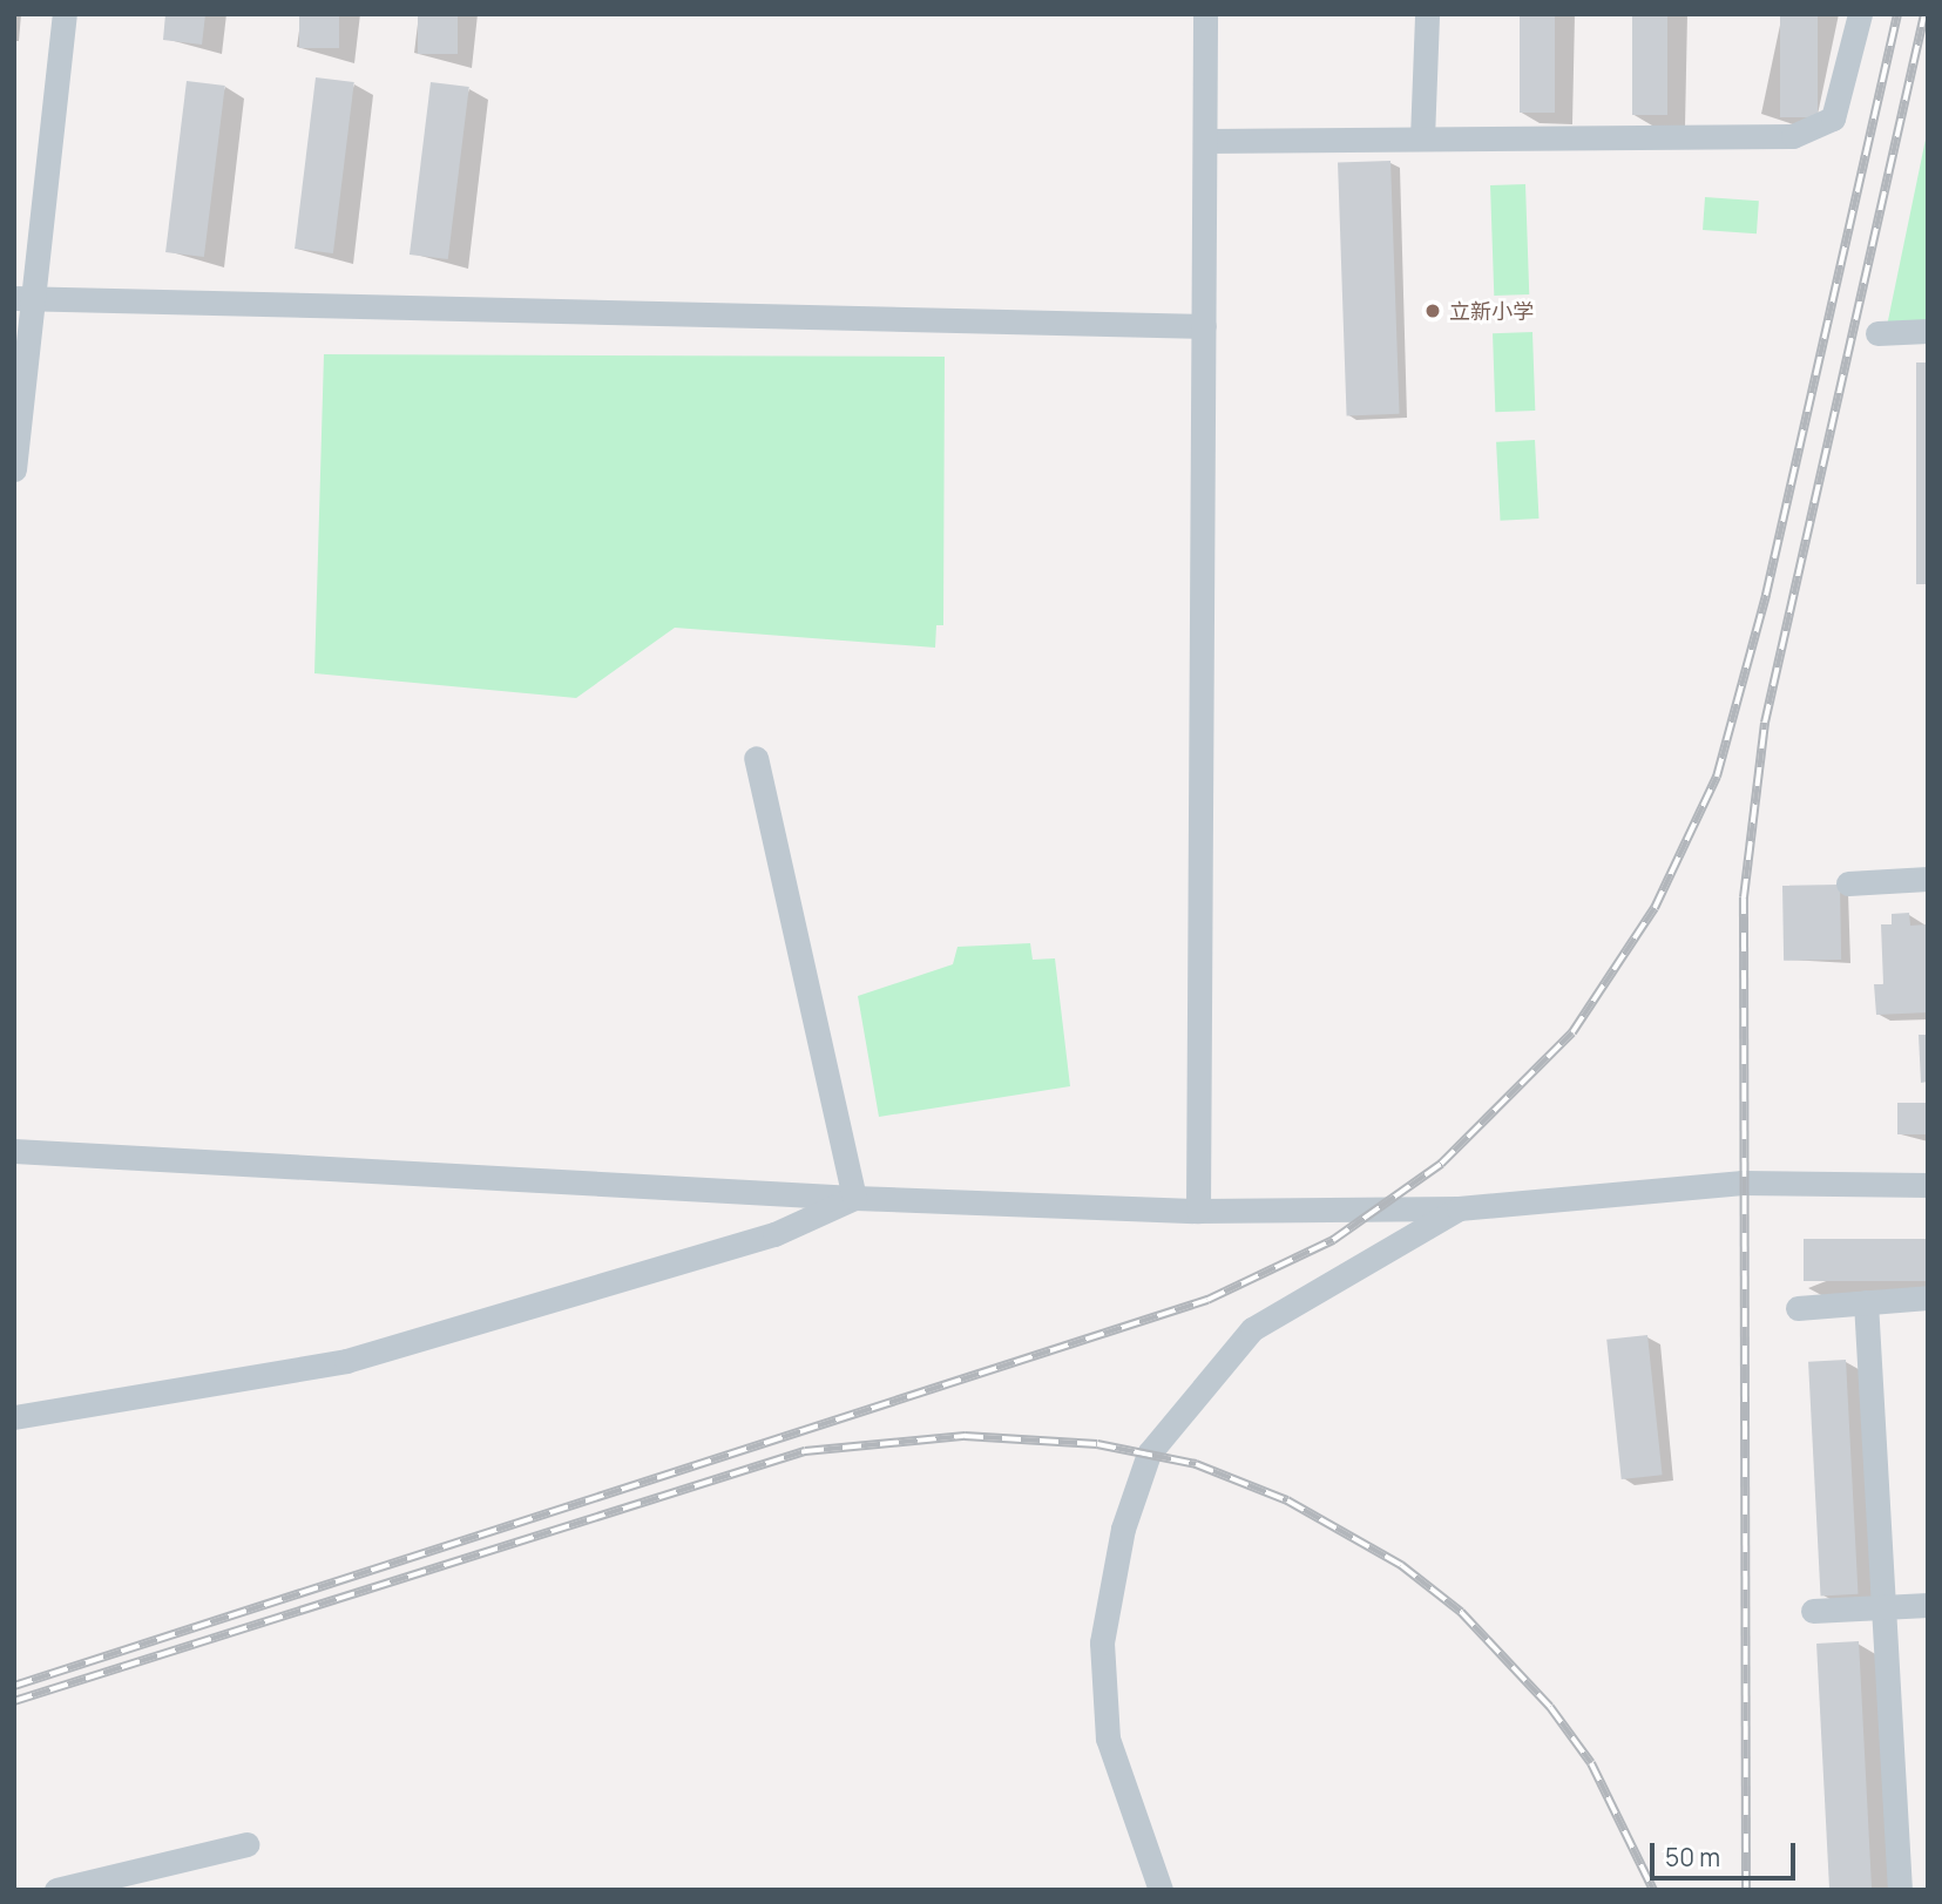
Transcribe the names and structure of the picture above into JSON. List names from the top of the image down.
{
  "places": ["立新小学"],
  "scale_bar": "50 m"
}
